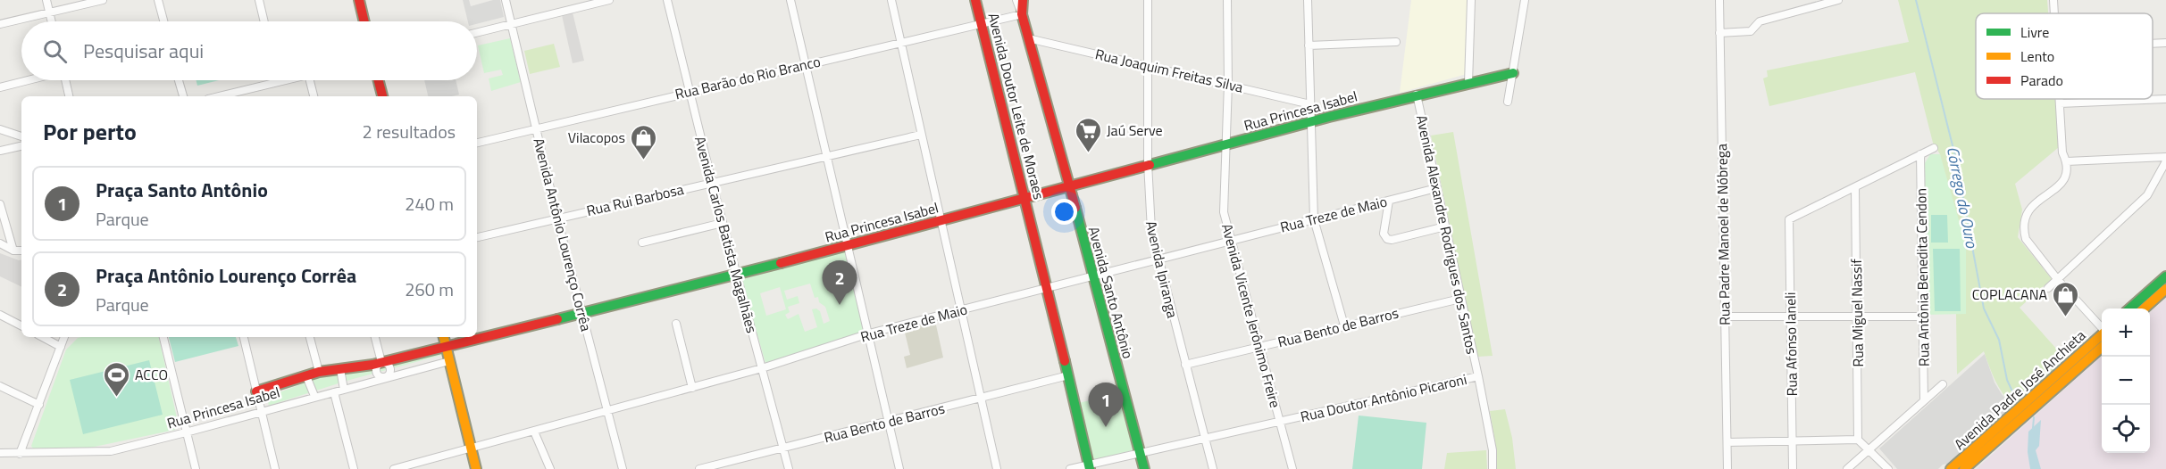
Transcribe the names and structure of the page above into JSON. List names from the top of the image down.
{
  "streets": {
    "street": [
      "Rua Joaquim Freitas Silva",
      "Rua Barão do Rio Branco",
      "Avenida Doutor Leite de Moraes",
      "Rua Princesa Isabel",
      "Rua Rui Barbosa",
      "Rua Treze de Maio",
      "Avenida Antônio Lourenço Corrêa",
      "Avenida Carlos Batista Magalhães",
      "Avenida Alexandre Rodrigues dos Santos",
      "Rua Padre Manoel de Nóbrega",
      "Avenida Ipiranga",
      "Rua Antônia Benedita Cendon",
      "Avenida Santo Antônio",
      "Rua Miguel Nassif",
      "Avenida Vicente Jerônimo Freire",
      "Rua Bento de Barros",
      "Rua Afonso Ianeli",
      "Avenida Padre José Anchieta",
      "Rua Doutor Antônio Picaroni"
    ]
  },
  "crossings": [
    ["Rua Joaquim Freitas Silva", "Avenida Ipiranga"],
    ["Rua Joaquim Freitas Silva", "Avenida Santo Antônio"],
    ["Rua Joaquim Freitas Silva", "Avenida Vicente Jerônimo Freire"],
    ["Rua Barão do Rio Branco", "Avenida Doutor Leite de Moraes"],
    ["Rua Barão do Rio Branco", "Avenida Antônio Lourenço Corrêa"],
    ["Rua Barão do Rio Branco", "Avenida Carlos Batista Magalhães"],
    ["Rua Barão do Rio Branco", "Avenida Santo Antônio"],
    ["Avenida Doutor Leite de Moraes", "Rua Princesa Isabel"],
    ["Avenida Doutor Leite de Moraes", "Rua Treze de Maio"],
    ["Avenida Doutor Leite de Moraes", "Rua Bento de Barros"],
    ["Avenida Doutor Leite de Moraes", "Rua Doutor Antônio Picaroni"],
    ["Rua Princesa Isabel", "Avenida Antônio Lourenço Corrêa"],
    ["Rua Princesa Isabel", "Avenida Carlos Batista Magalhães"],
    ["Rua Princesa Isabel", "Avenida Alexandre Rodrigues dos Santos"],
    ["Rua Princesa Isabel", "Avenida Ipiranga"],
    ["Rua Princesa Isabel", "Avenida Santo Antônio"],
    ["Rua Princesa Isabel", "Avenida Vicente Jerônimo Freire"],
    ["Rua Rui Barbosa", "Avenida Antônio Lourenço Corrêa"],
    ["Rua Rui Barbosa", "Avenida Carlos Batista Magalhães"],
    ["Rua Treze de Maio", "Avenida Antônio Lourenço Corrêa"],
    ["Rua Treze de Maio", "Avenida Carlos Batista Magalhães"],
    ["Rua Treze de Maio", "Avenida Alexandre Rodrigues dos Santos"],
    ["Rua Treze de Maio", "Avenida Ipiranga"],
    ["Rua Treze de Maio", "Avenida Santo Antônio"],
    ["Rua Treze de Maio", "Avenida Vicente Jerônimo Freire"],
    ["Avenida Carlos Batista Magalhães", "Rua Bento de Barros"],
    ["Avenida Alexandre Rodrigues dos Santos", "Rua Bento de Barros"],
    ["Avenida Alexandre Rodrigues dos Santos", "Rua Doutor Antônio Picaroni"],
    ["Avenida Ipiranga", "Rua Bento de Barros"],
    ["Avenida Ipiranga", "Rua Doutor Antônio Picaroni"],
    ["Avenida Santo Antônio", "Rua Doutor Antônio Picaroni"],
    ["Rua Miguel Nassif", "Rua Afonso Ianeli"],
    ["Avenida Vicente Jerônimo Freire", "Rua Bento de Barros"],
    ["Avenida Vicente Jerônimo Freire", "Rua Doutor Antônio Picaroni"]
  ],
  "water": ["Córrego do Ouro"],
  "places": {
    "supermarket": ["Jaú Serve"],
    "shop": ["Vilacopos", "COPLACANA"],
    "sports": ["ACCO"]
  },
  "legend": ["Livre", "Lento", "Parado"],
  "page": {
    "search": "Pesquisar aqui",
    "heading": ["Por perto", "2 resultados"],
    "list": [
      {
        "mark": "1",
        "name": "Praça Santo Antônio",
        "note": "Parque",
        "value": "240 m"
      },
      {
        "mark": "2",
        "name": "Praça Antônio Lourenço Corrêa",
        "note": "Parque",
        "value": "260 m"
      }
    ],
    "pins": ["2", "1"],
    "map_buttons": ["+", "−"]
  }
}
